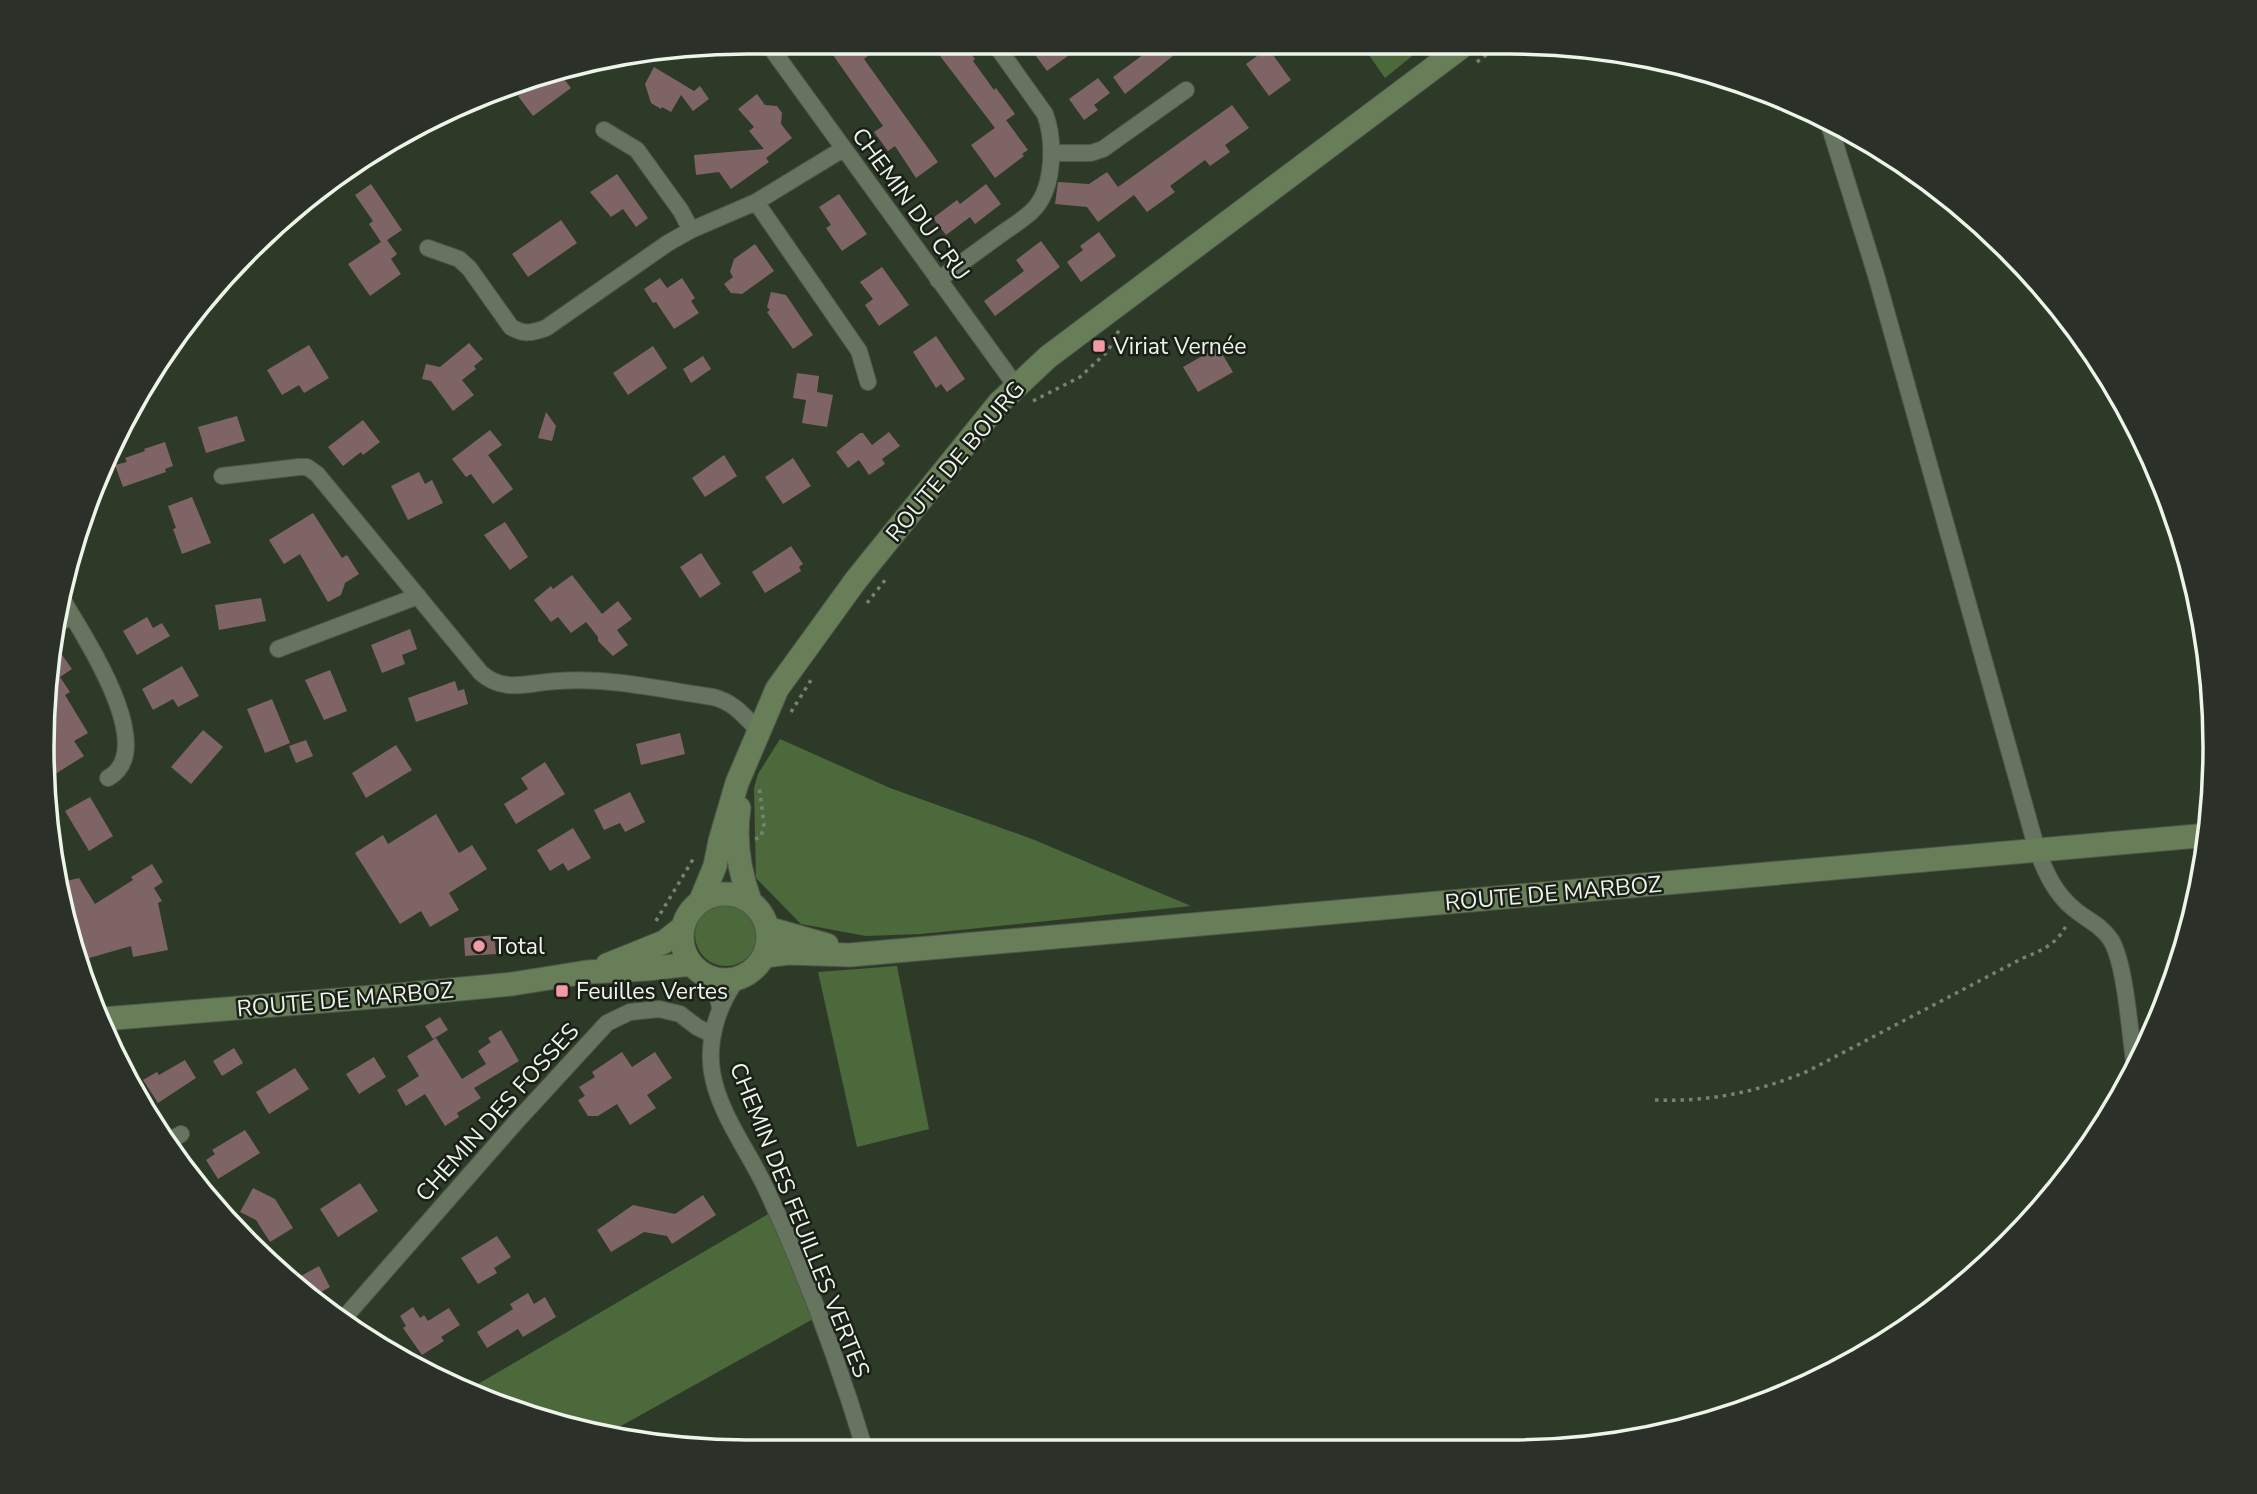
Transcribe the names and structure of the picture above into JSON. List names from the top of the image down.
{
  "streets": {
    "main road": ["ROUTE DE BOURG", "ROUTE DE MARBOZ"],
    "street": ["CHEMIN DU CRU", "CHEMIN DES FOSSES", "CHEMIN DES FEUILLES VERTES"]
  },
  "crossings": [
    ["CHEMIN DU CRU", "ROUTE DE BOURG"],
    ["ROUTE DE BOURG", "ROUTE DE MARBOZ"],
    ["CHEMIN DES FOSSES", "CHEMIN DES FEUILLES VERTES"]
  ],
  "places": {
    "transit": ["Viriat Vernée", "Feuilles Vertes"],
    "other": ["Total"]
  }
}
